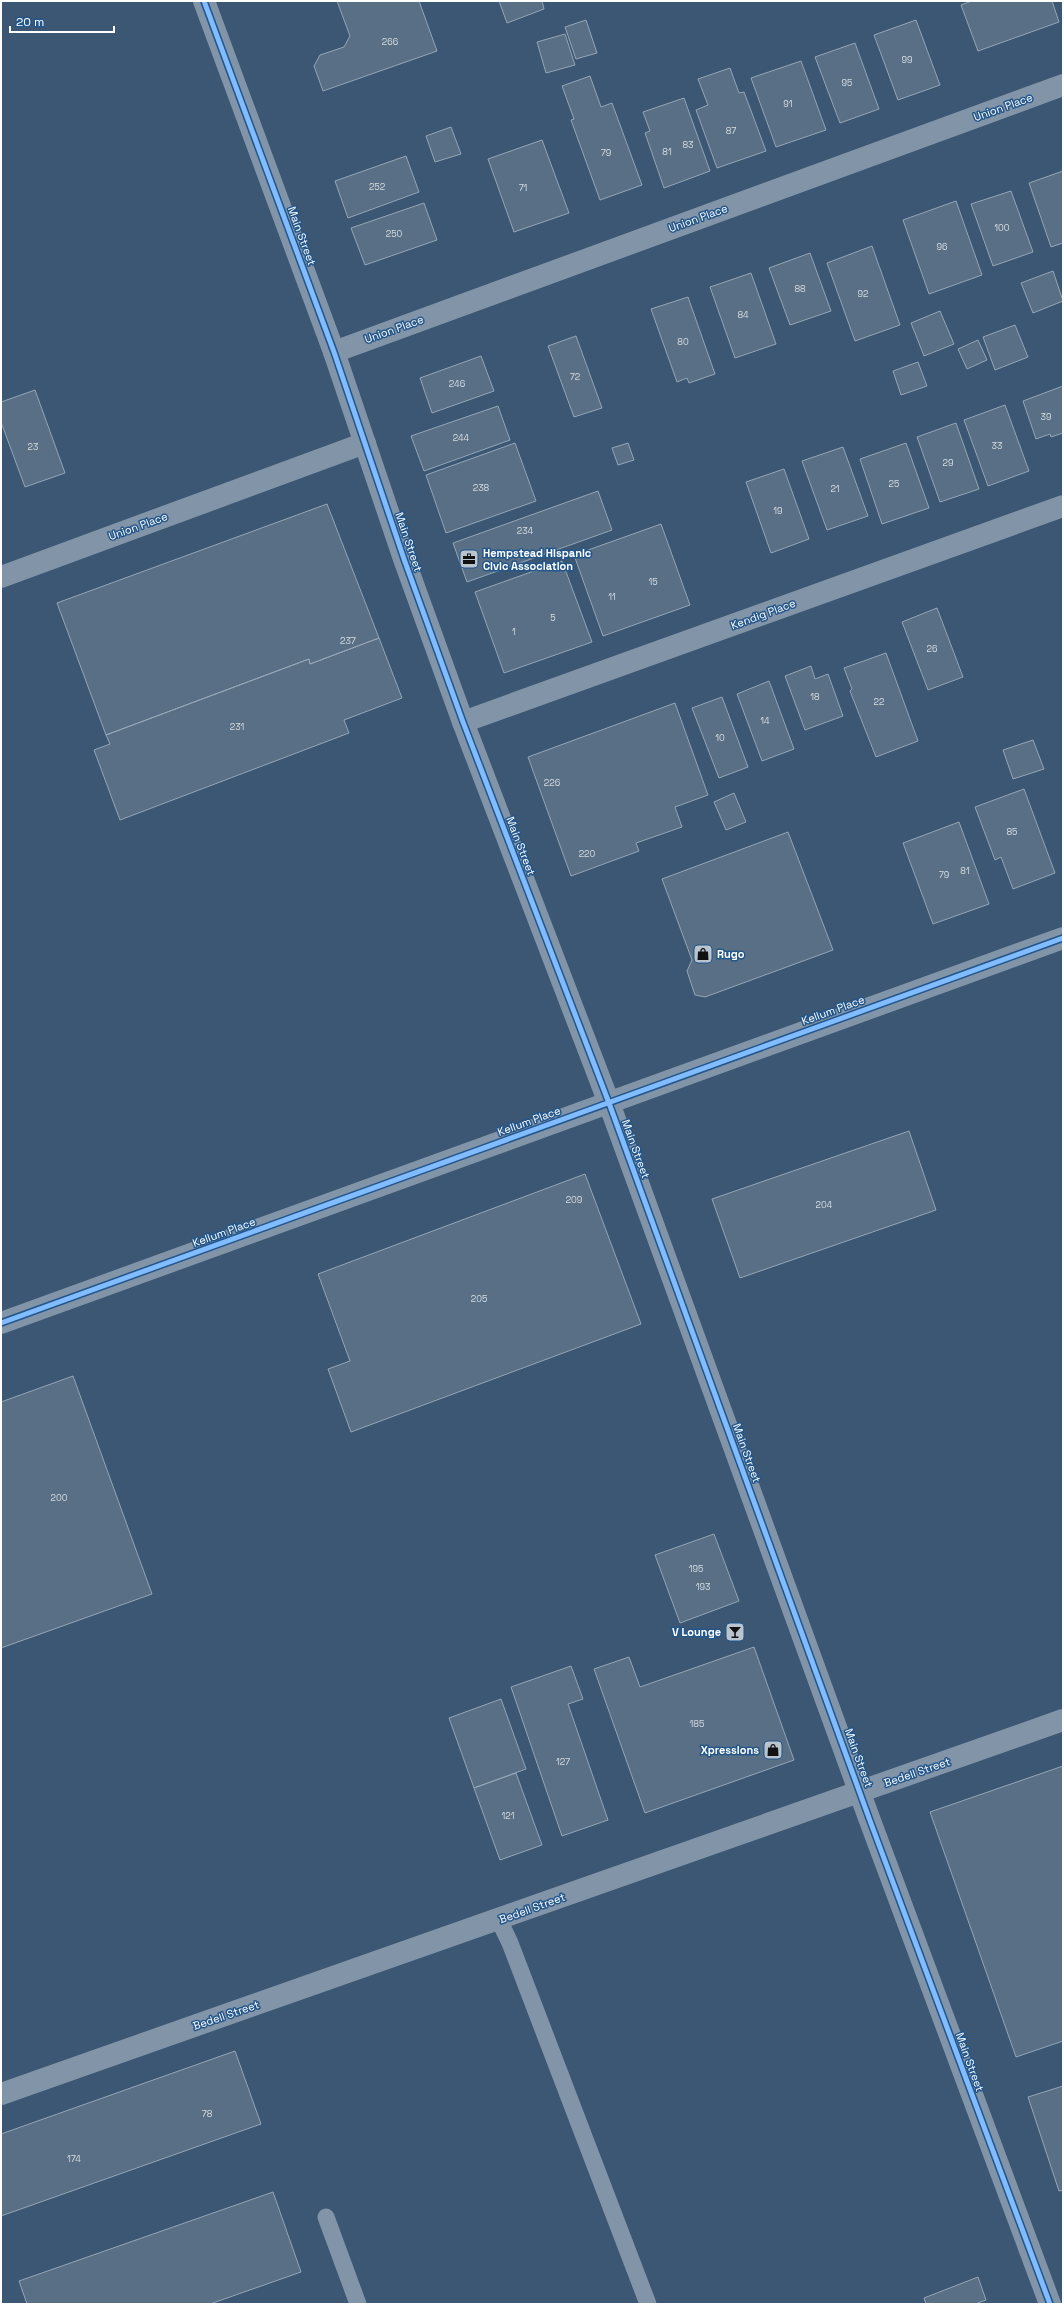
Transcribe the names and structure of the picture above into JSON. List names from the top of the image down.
{
  "streets": {
    "street": [
      "Union Place",
      "Main Street",
      "Kendig Place",
      "Kellum Place",
      "Bedell Street"
    ]
  },
  "crossings": [
    ["Union Place", "Main Street"],
    ["Main Street", "Kendig Place"],
    ["Main Street", "Kellum Place"],
    ["Main Street", "Bedell Street"]
  ],
  "places": {
    "office": ["Hempstead Hispanic Civic Association"],
    "shop": ["Rugo", "Xpressions"],
    "bar": ["V Lounge"]
  },
  "house_numbers": [
    "266",
    "99",
    "95",
    "91",
    "87",
    "83",
    "81",
    "79",
    "252",
    "71",
    "100",
    "250",
    "96",
    "88",
    "92",
    "84",
    "80",
    "72",
    "246",
    "39",
    "244",
    "33",
    "23",
    "29",
    "25",
    "238",
    "21",
    "19",
    "234",
    "15",
    "11",
    "5",
    "1",
    "237",
    "26",
    "18",
    "22",
    "14",
    "231",
    "10",
    "226",
    "85",
    "220",
    "81",
    "79",
    "209",
    "204",
    "205",
    "200",
    "195",
    "193",
    "185",
    "127",
    "121",
    "78",
    "174"
  ],
  "scale_bar": "20 m"
}
